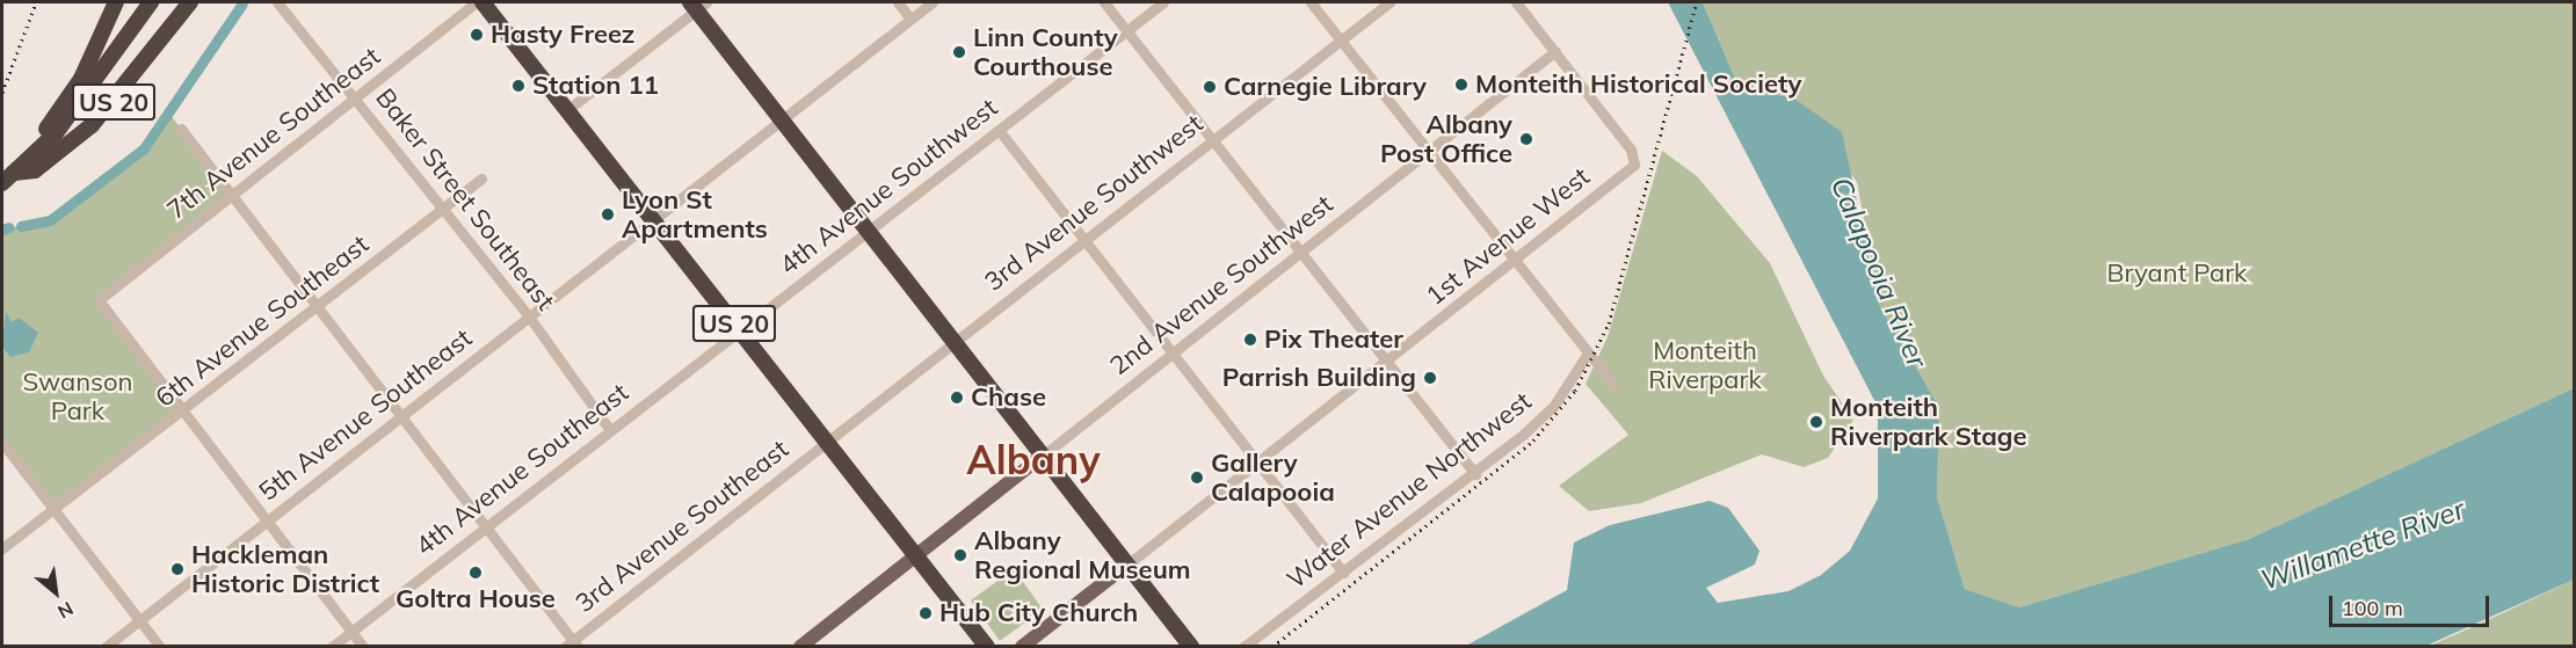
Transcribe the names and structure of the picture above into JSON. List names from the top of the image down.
{
  "streets": {
    "highway": ["US 20"],
    "main road": ["1st Avenue West", "2nd Avenue Southwest"],
    "street": [
      "7th Avenue Southeast",
      "4th Avenue Southwest",
      "Baker Street Southeast",
      "3rd Avenue Southwest",
      "6th Avenue Southeast",
      "5th Avenue Southeast",
      "4th Avenue Southeast",
      "Water Avenue Northwest",
      "3rd Avenue Southeast"
    ]
  },
  "crossings": [
    ["US 20", "7th Avenue Southeast"],
    ["US 20", "4th Avenue Southwest"],
    ["US 20", "3rd Avenue Southwest"],
    ["US 20", "2nd Avenue Southwest"],
    ["US 20", "5th Avenue Southeast"],
    ["US 20", "4th Avenue Southeast"],
    ["US 20", "3rd Avenue Southeast"],
    ["7th Avenue Southeast", "Baker Street Southeast"],
    ["7th Avenue Southeast", "6th Avenue Southeast"],
    ["4th Avenue Southwest", "4th Avenue Southeast"],
    ["Baker Street Southeast", "6th Avenue Southeast"],
    ["Baker Street Southeast", "5th Avenue Southeast"],
    ["Baker Street Southeast", "4th Avenue Southeast"],
    ["3rd Avenue Southwest", "3rd Avenue Southeast"],
    ["1st Avenue West", "2nd Avenue Southwest"]
  ],
  "districts": ["Albany"],
  "water": ["Calapooia River", "Willamette River"],
  "parks": ["Bryant Park", "Monteith Riverpark", "Swanson Park"],
  "places": [
    "Hasty Freez",
    "Linn County Courthouse",
    "Monteith Historical Society",
    "Station 11",
    "Carnegie Library",
    "Albany Post Office",
    "Lyon St Apartments",
    "Pix Theater",
    "Parrish Building",
    "Chase",
    "Monteith Riverpark Stage",
    "Gallery Calapooia",
    "Albany Regional Museum",
    "Hackleman Historic District",
    "Goltra House",
    "Hub City Church"
  ],
  "scale_bar": "100 m",
  "north": "bottom right"
}
